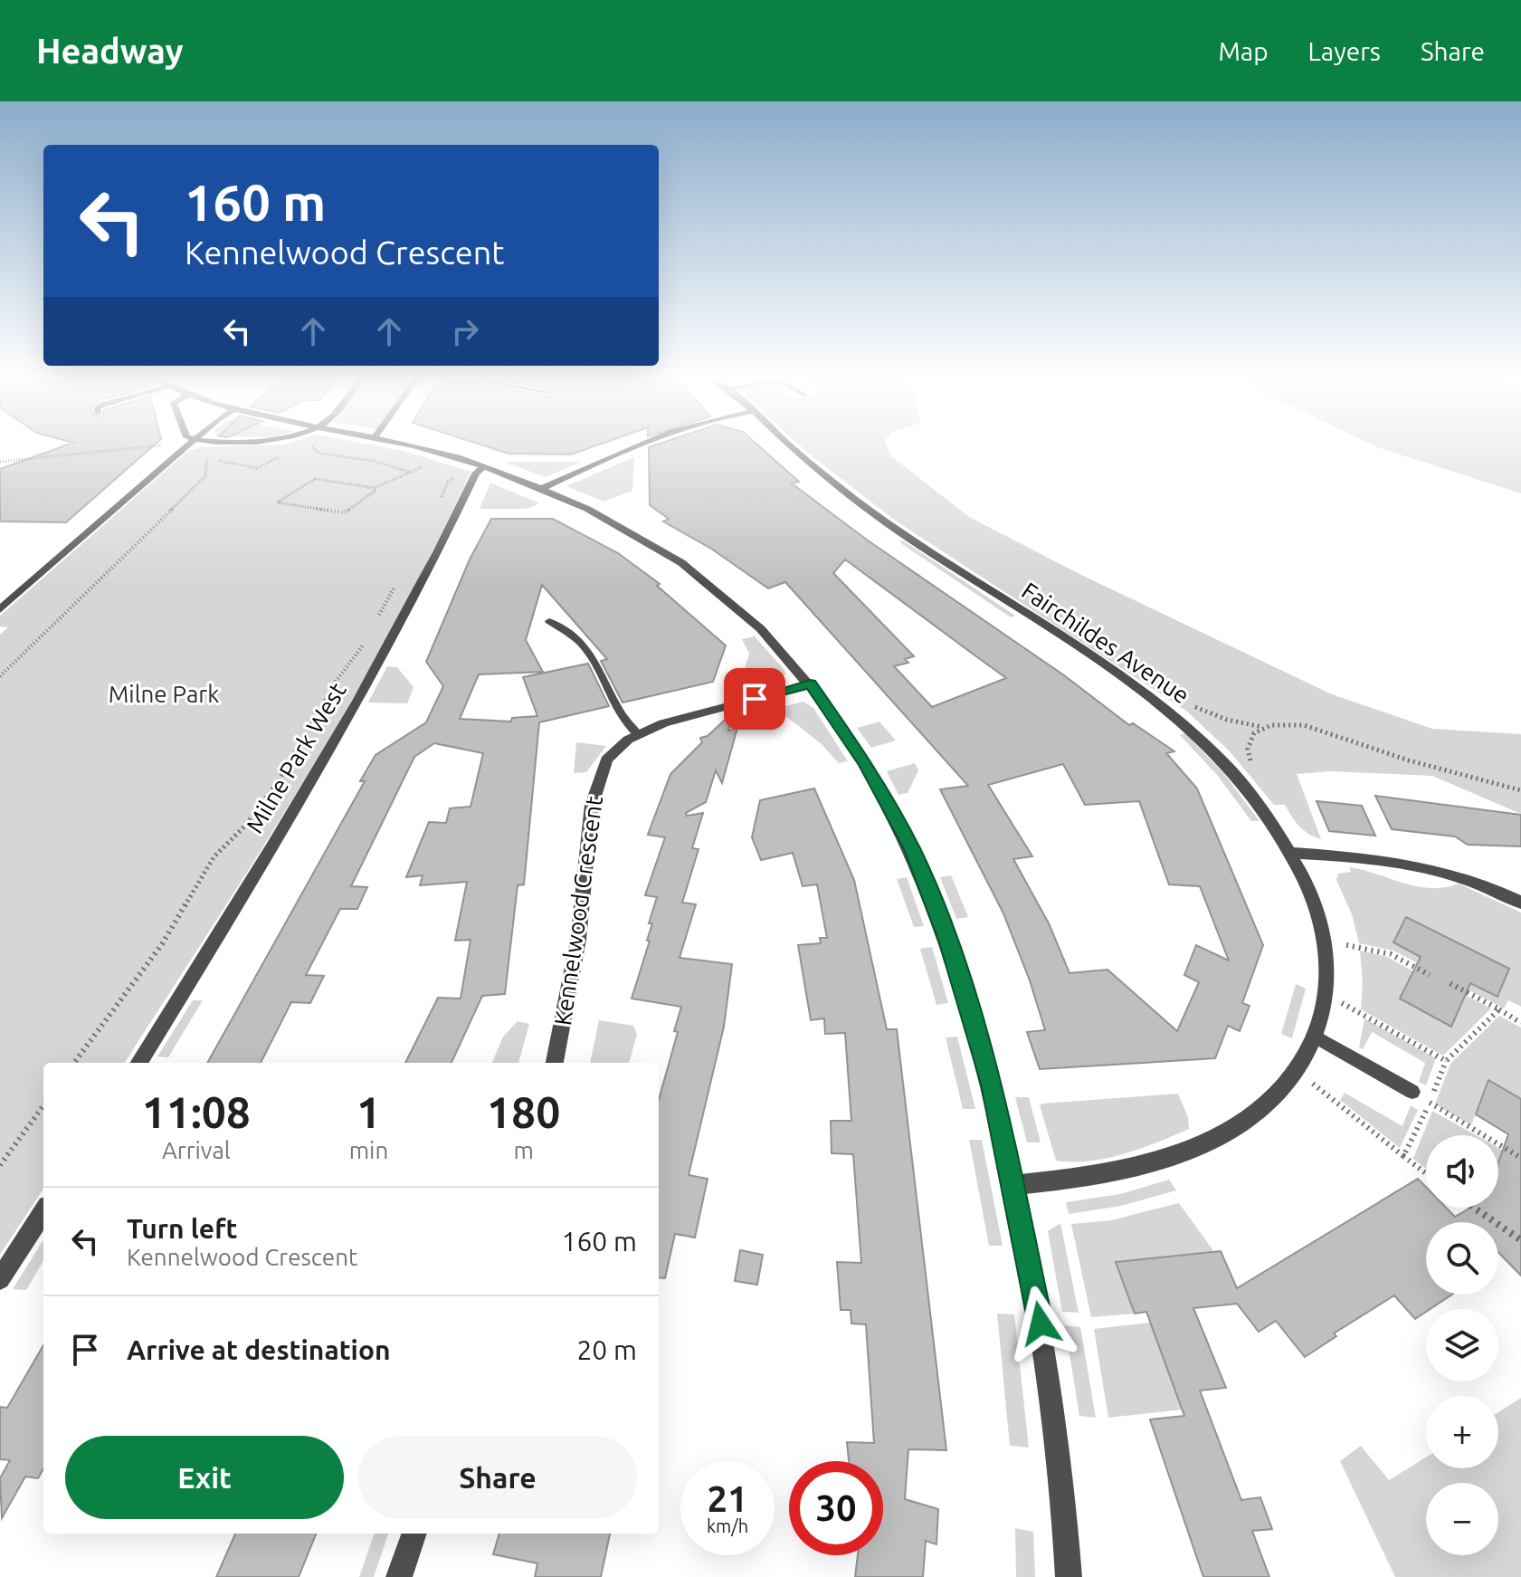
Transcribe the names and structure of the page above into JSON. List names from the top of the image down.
{
  "streets": {
    "street": ["Fairchildes Avenue", "Milne Park West", "Kennelwood Crescent"]
  },
  "parks": ["Milne Park"],
  "page": {
    "header": "Headway",
    "nav": ["Map", "Layers", "Share"],
    "turn": ["160 m", "Kennelwood Crescent"],
    "eta": [
      "11:08",
      "Arrival",
      "1",
      "min",
      "180",
      "m"
    ],
    "map_buttons": ["+", "−"],
    "list": [
      {
        "name": "Turn left",
        "note": "Kennelwood Crescent",
        "value": "160 m"
      },
      {
        "name": "Arrive at destination",
        "value": "20 m"
      }
    ],
    "buttons": ["Exit", "Share"],
    "speed": "21 km/h",
    "limit": "30"
  }
}
